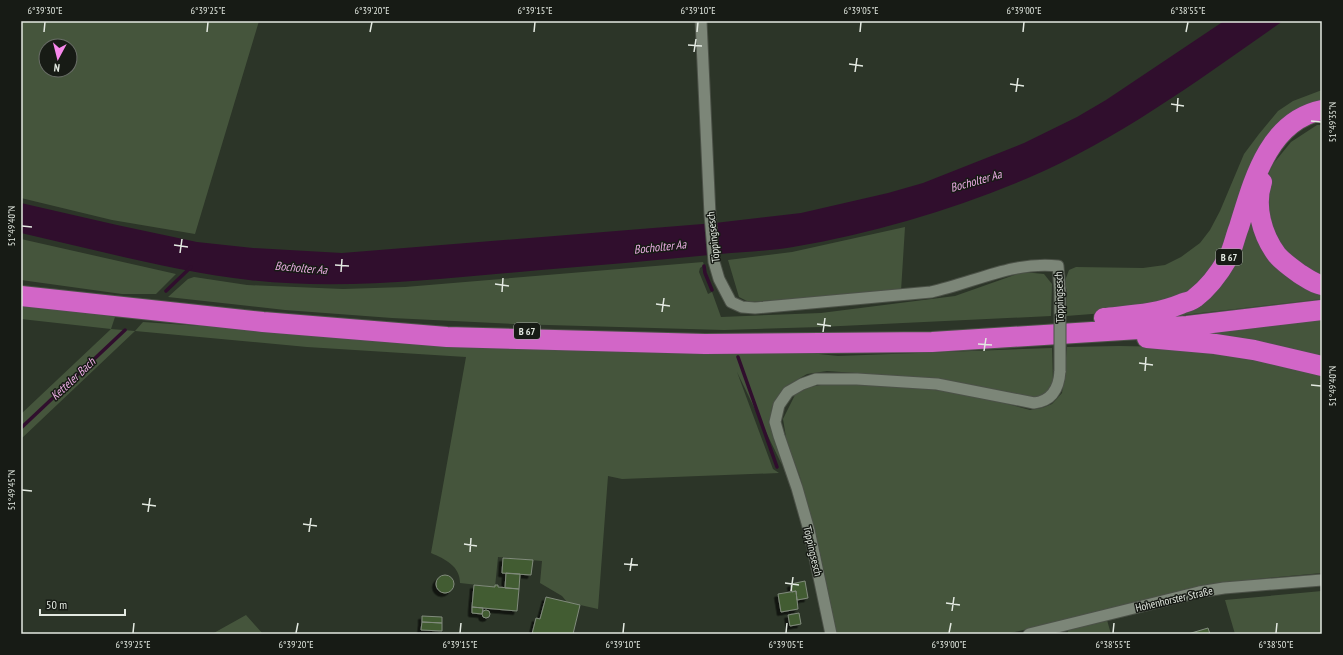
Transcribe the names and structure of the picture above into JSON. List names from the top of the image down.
{
  "streets": {
    "highway": ["B 67"],
    "street": ["Töppingsesch", "Hohenhorster Straße"]
  },
  "water": ["Bocholter Aa", "Ketteler Bach"],
  "scale_bar": "50 m",
  "north": "bottom",
  "coordinates": [
    "6°39'30\"E",
    "6°39'25\"E",
    "6°39'20\"E",
    "6°39'15\"E",
    "6°39'10\"E",
    "6°39'05\"E",
    "6°39'00\"E",
    "6°38'55\"E",
    "51°49'35\"N",
    "51°49'40\"N",
    "51°49'45\"N",
    "6°38'50\"E"
  ]
}
